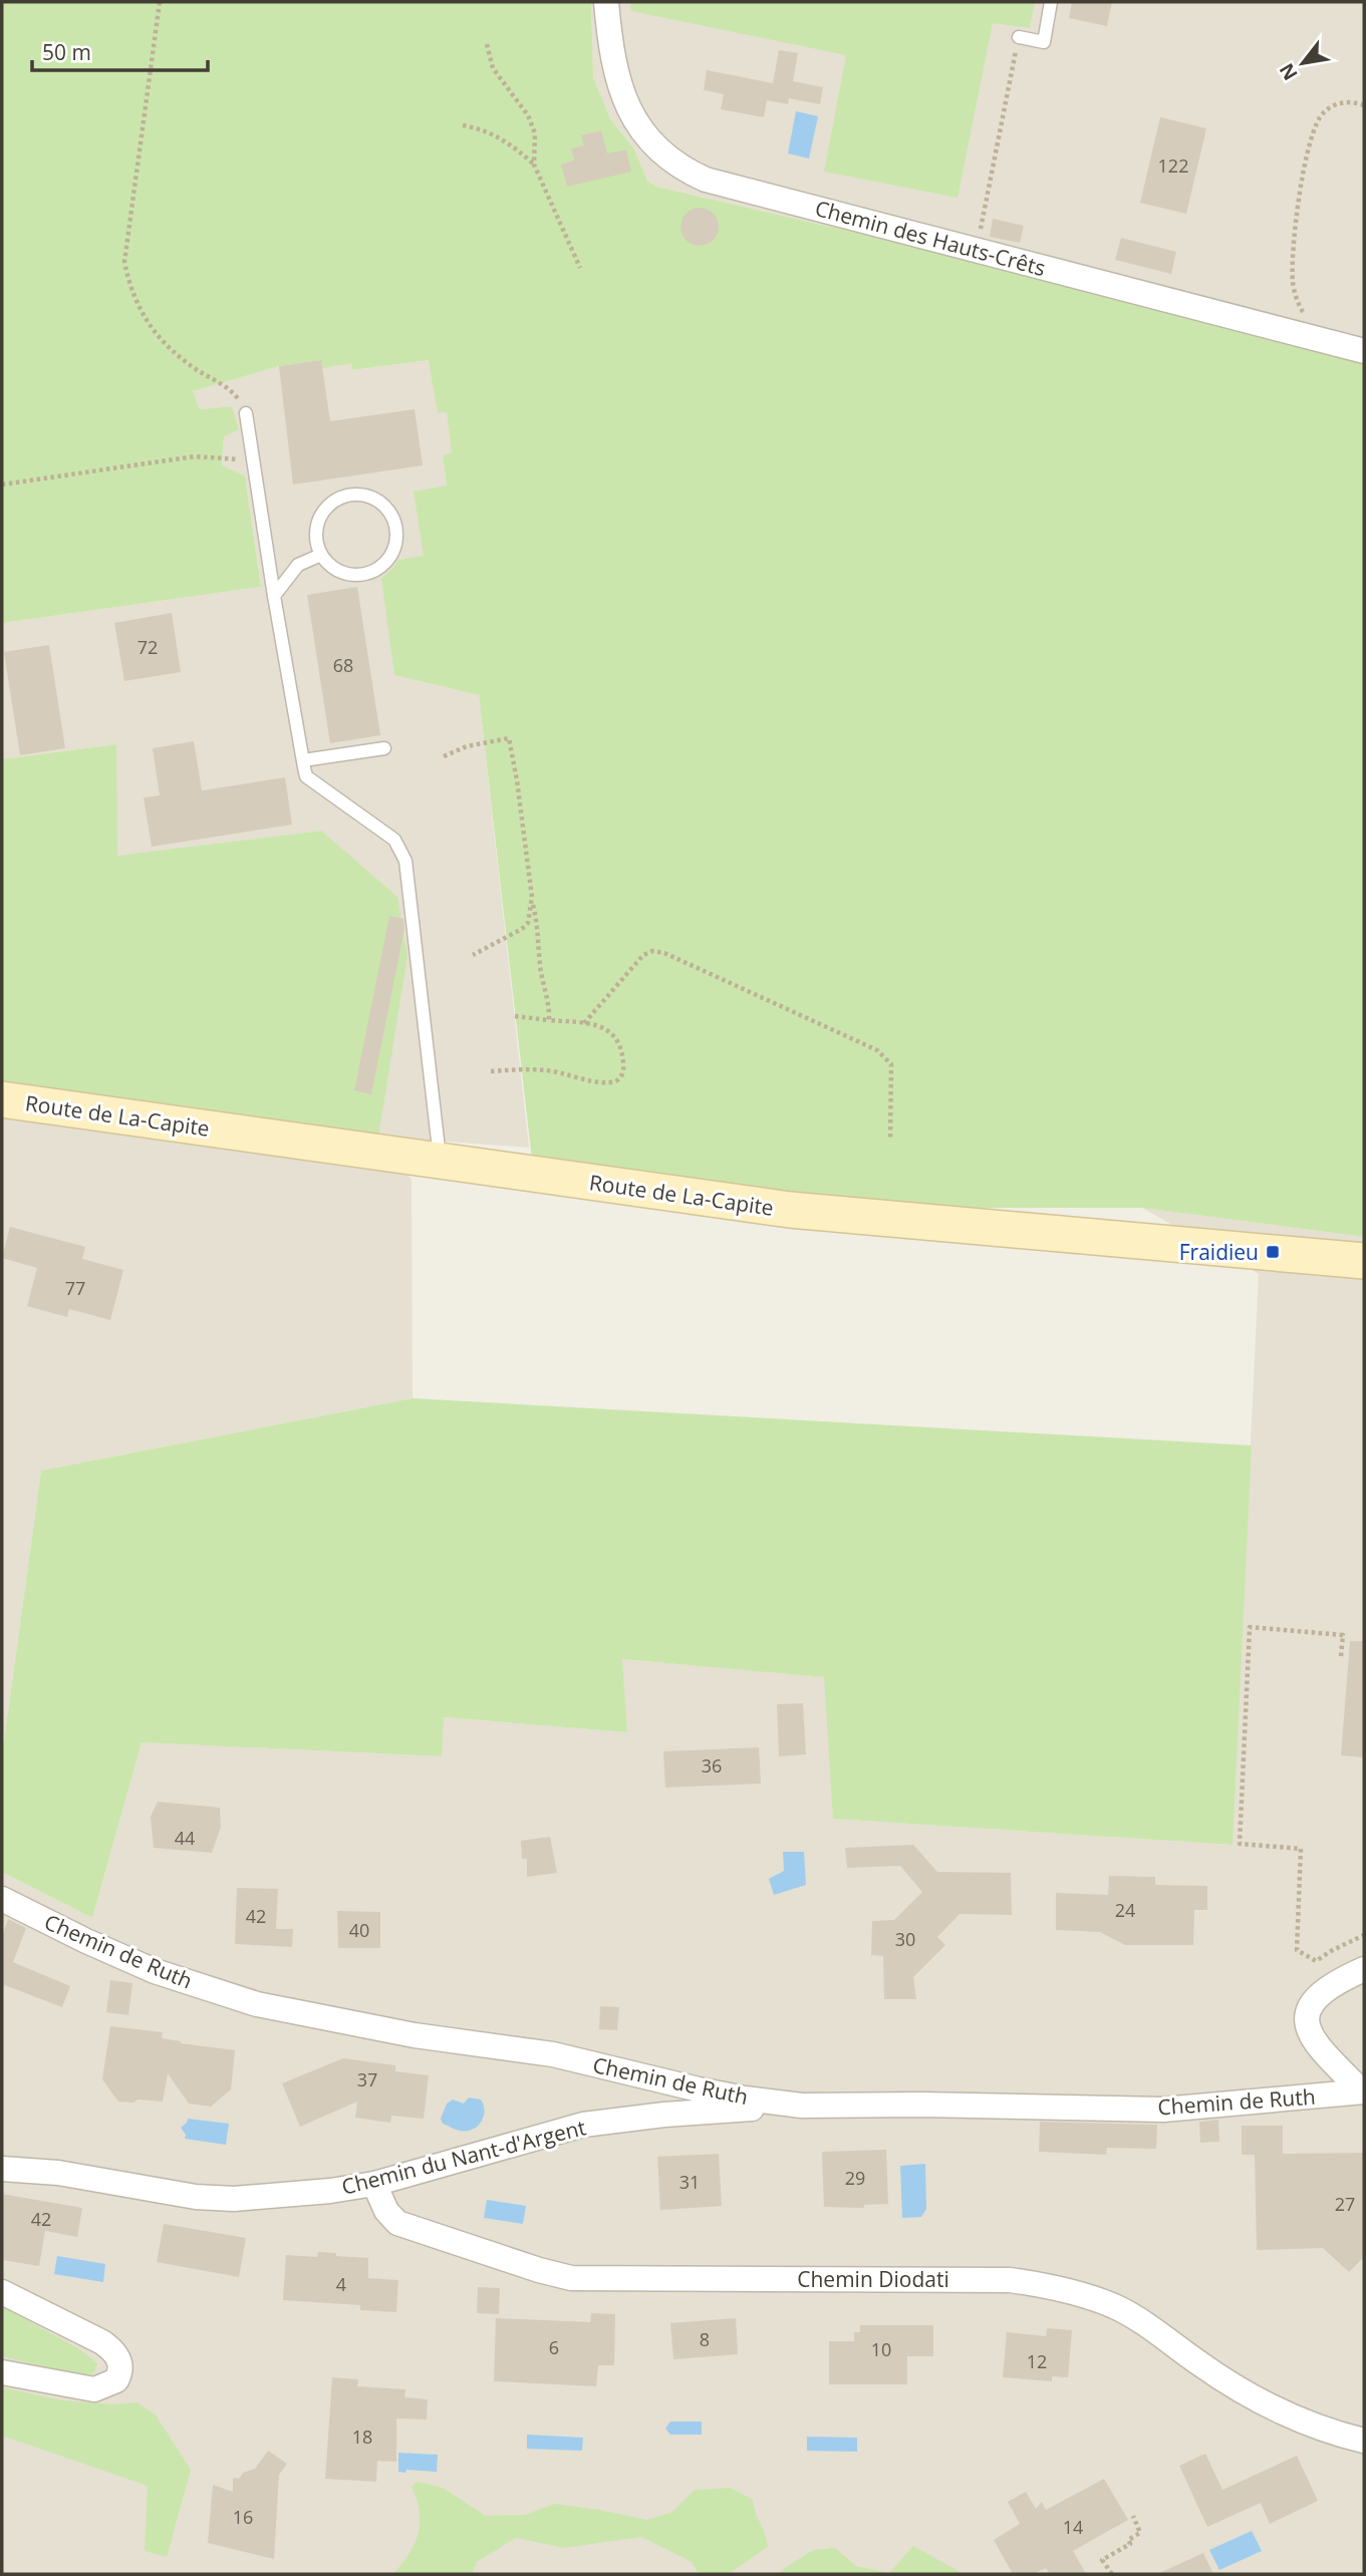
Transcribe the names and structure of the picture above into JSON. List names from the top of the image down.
{
  "streets": {
    "street": [
      "Chemin des Hauts-Crêts",
      "Route de La-Capite",
      "Chemin de Ruth",
      "Chemin du Nant-d'Argent",
      "Chemin Diodati"
    ]
  },
  "crossings": [
    ["Chemin de Ruth", "Chemin du Nant-d'Argent"],
    ["Chemin du Nant-d'Argent", "Chemin Diodati"]
  ],
  "places": {
    "transit": ["Fraidieu"]
  },
  "house_numbers": [
    "122",
    "72",
    "68",
    "77",
    "36",
    "44",
    "24",
    "42",
    "40",
    "30",
    "37",
    "29",
    "31",
    "27",
    "42",
    "4",
    "8",
    "6",
    "10",
    "12",
    "18",
    "16",
    "14"
  ],
  "scale_bar": "50 m",
  "north": "bottom left"
}
